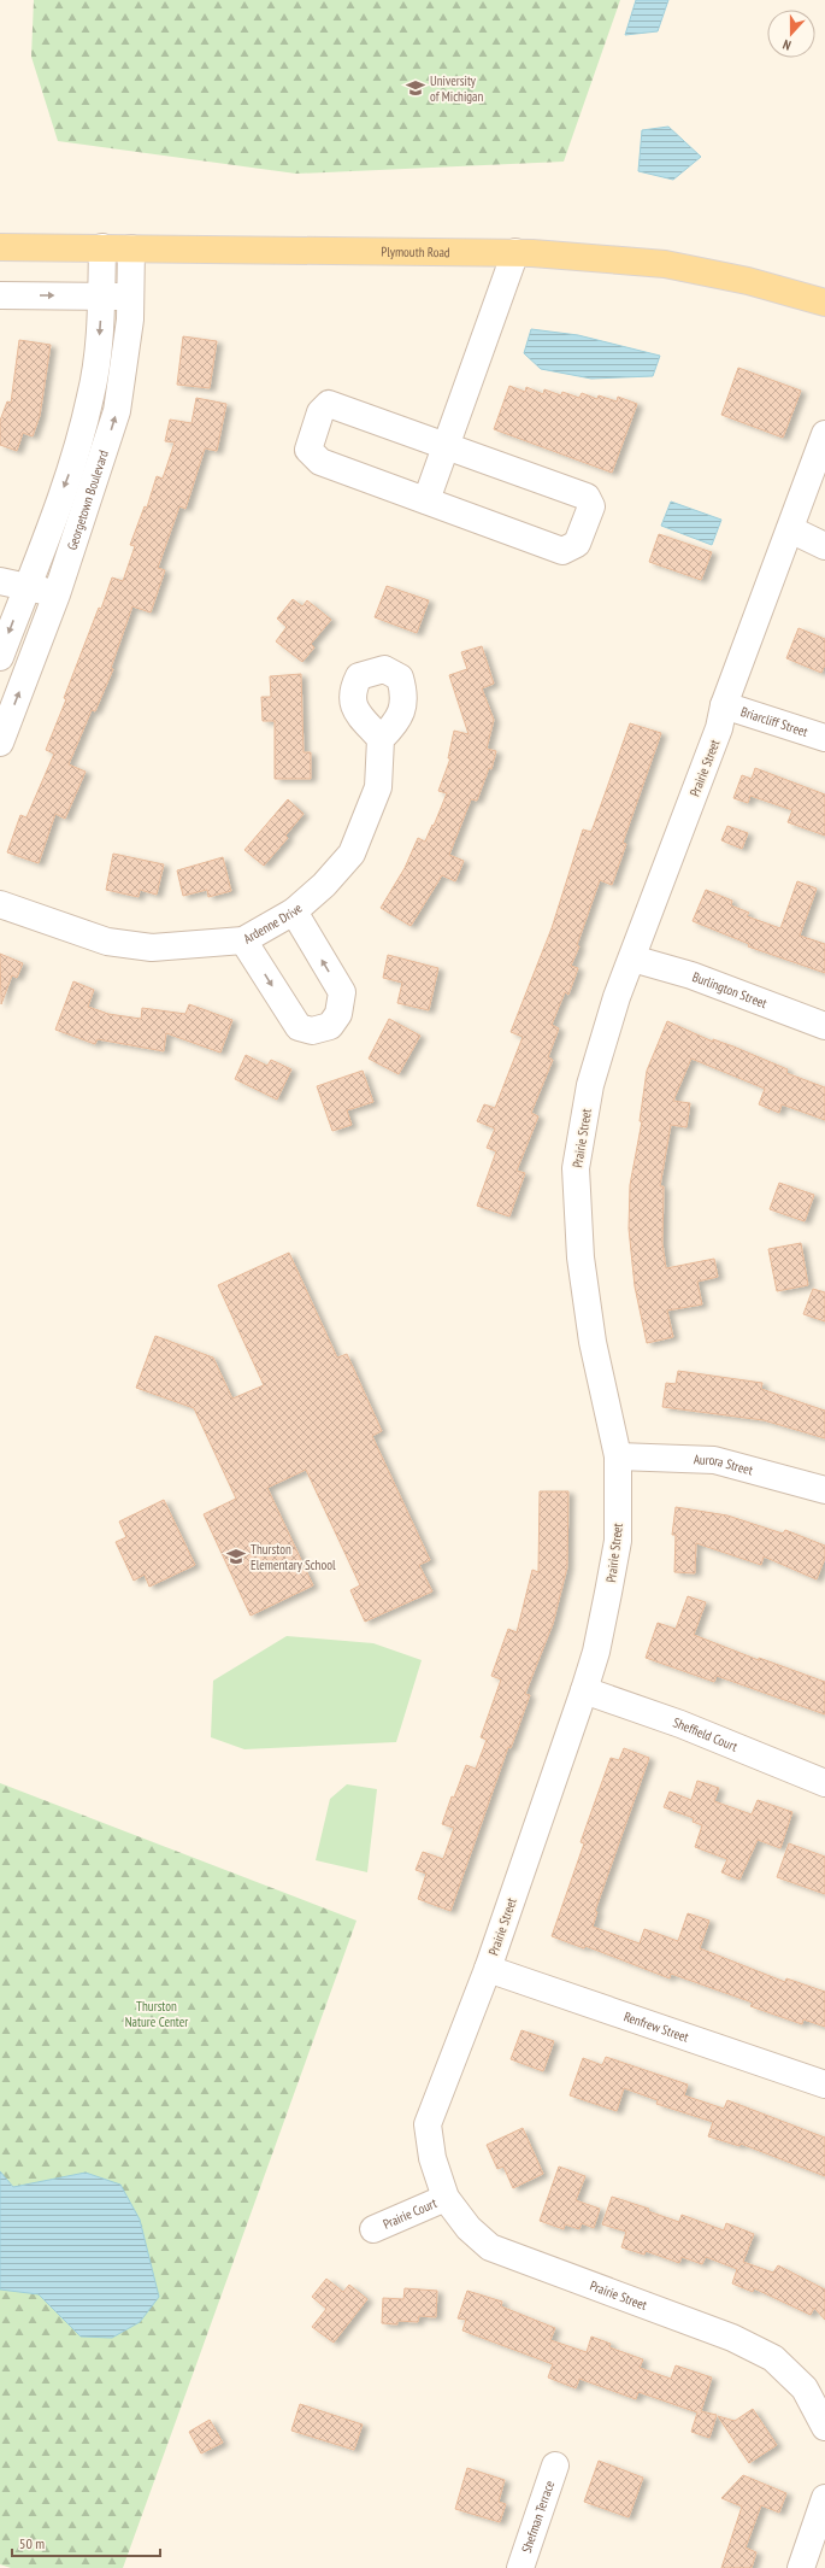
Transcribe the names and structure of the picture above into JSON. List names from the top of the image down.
{
  "streets": {
    "main road": ["Plymouth Road"],
    "street": [
      "Georgetown Boulevard",
      "Briarcliff Street",
      "Prairie Street",
      "Ardenne Drive",
      "Burlington Street",
      "Aurora Street",
      "Sheffield Court",
      "Renfrew Street",
      "Prairie Court",
      "Shefman Terrace"
    ]
  },
  "crossings": [
    ["Plymouth Road", "Georgetown Boulevard"],
    ["Briarcliff Street", "Prairie Street"],
    ["Prairie Street", "Burlington Street"],
    ["Prairie Street", "Aurora Street"],
    ["Prairie Street", "Sheffield Court"],
    ["Prairie Street", "Renfrew Street"],
    ["Prairie Street", "Prairie Court"]
  ],
  "parks": ["Thurston Nature Center"],
  "places": {
    "school or university": ["University of Michigan", "Thurston Elementary School"]
  },
  "scale_bar": "50 m",
  "north": "bottom"
}
